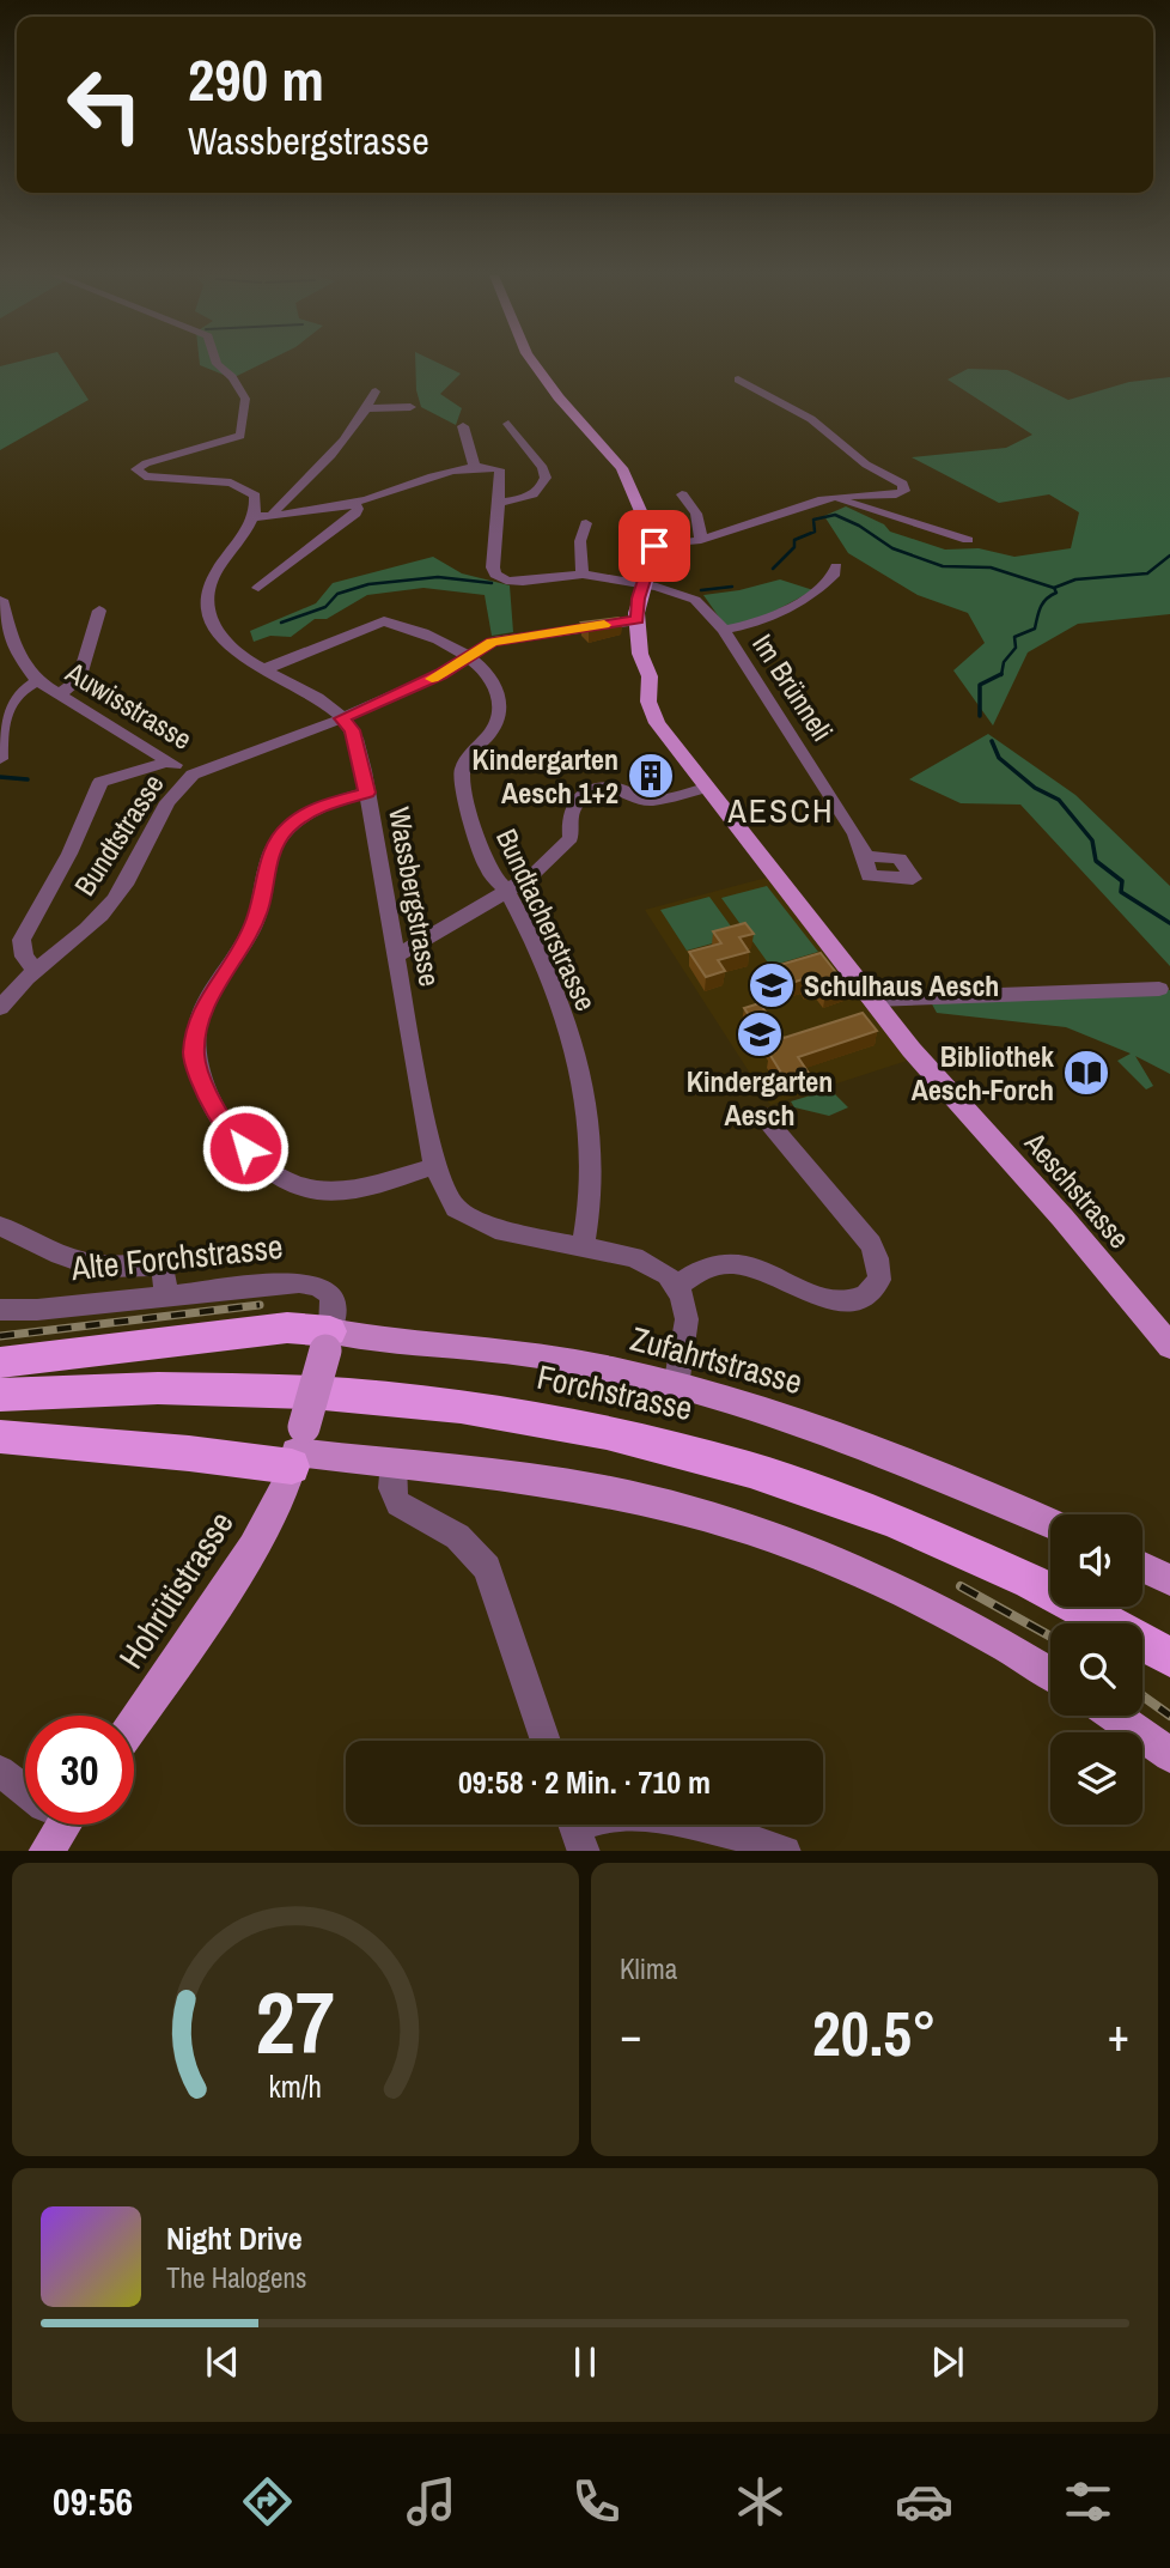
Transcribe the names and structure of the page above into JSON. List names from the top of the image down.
{
  "streets": {
    "highway": ["Forchstrasse"],
    "main road": [
      "Aeschstrasse",
      "Alte Forchstrasse",
      "Zufahrtstrasse",
      "Hohrütistrasse"
    ],
    "street": [
      "Im Brünneli",
      "Auwisstrasse",
      "Bundtstrasse",
      "Wassbergstrasse",
      "Bundtacherstrasse"
    ]
  },
  "crossings": [
    ["Im Brünneli", "Aeschstrasse"],
    ["Auwisstrasse", "Bundtstrasse"],
    ["Bundtstrasse", "Wassbergstrasse"],
    ["Bundtstrasse", "Bundtacherstrasse"],
    ["Bundtstrasse", "Aeschstrasse"],
    ["Wassbergstrasse", "Bundtacherstrasse"],
    ["Alte Forchstrasse", "Zufahrtstrasse"],
    ["Alte Forchstrasse", "Hohrütistrasse"]
  ],
  "districts": ["AESCH"],
  "places": {
    "building": ["Kindergarten Aesch 1+2"],
    "school or university": ["Schulhaus Aesch", "Kindergarten Aesch"],
    "library": ["Bibliothek Aesch-Forch"]
  },
  "page": {
    "turn": ["290 m", "Wassbergstrasse"],
    "limit": "30",
    "trip": "09:58 · 2 Min. · 710 m",
    "tile": "Klima",
    "heat": ["−", "20.5°", "+"],
    "song": ["Night Drive", "The Halogens"],
    "tabs": "09:56",
    "gauge": ["27", "km/h"]
  }
}
